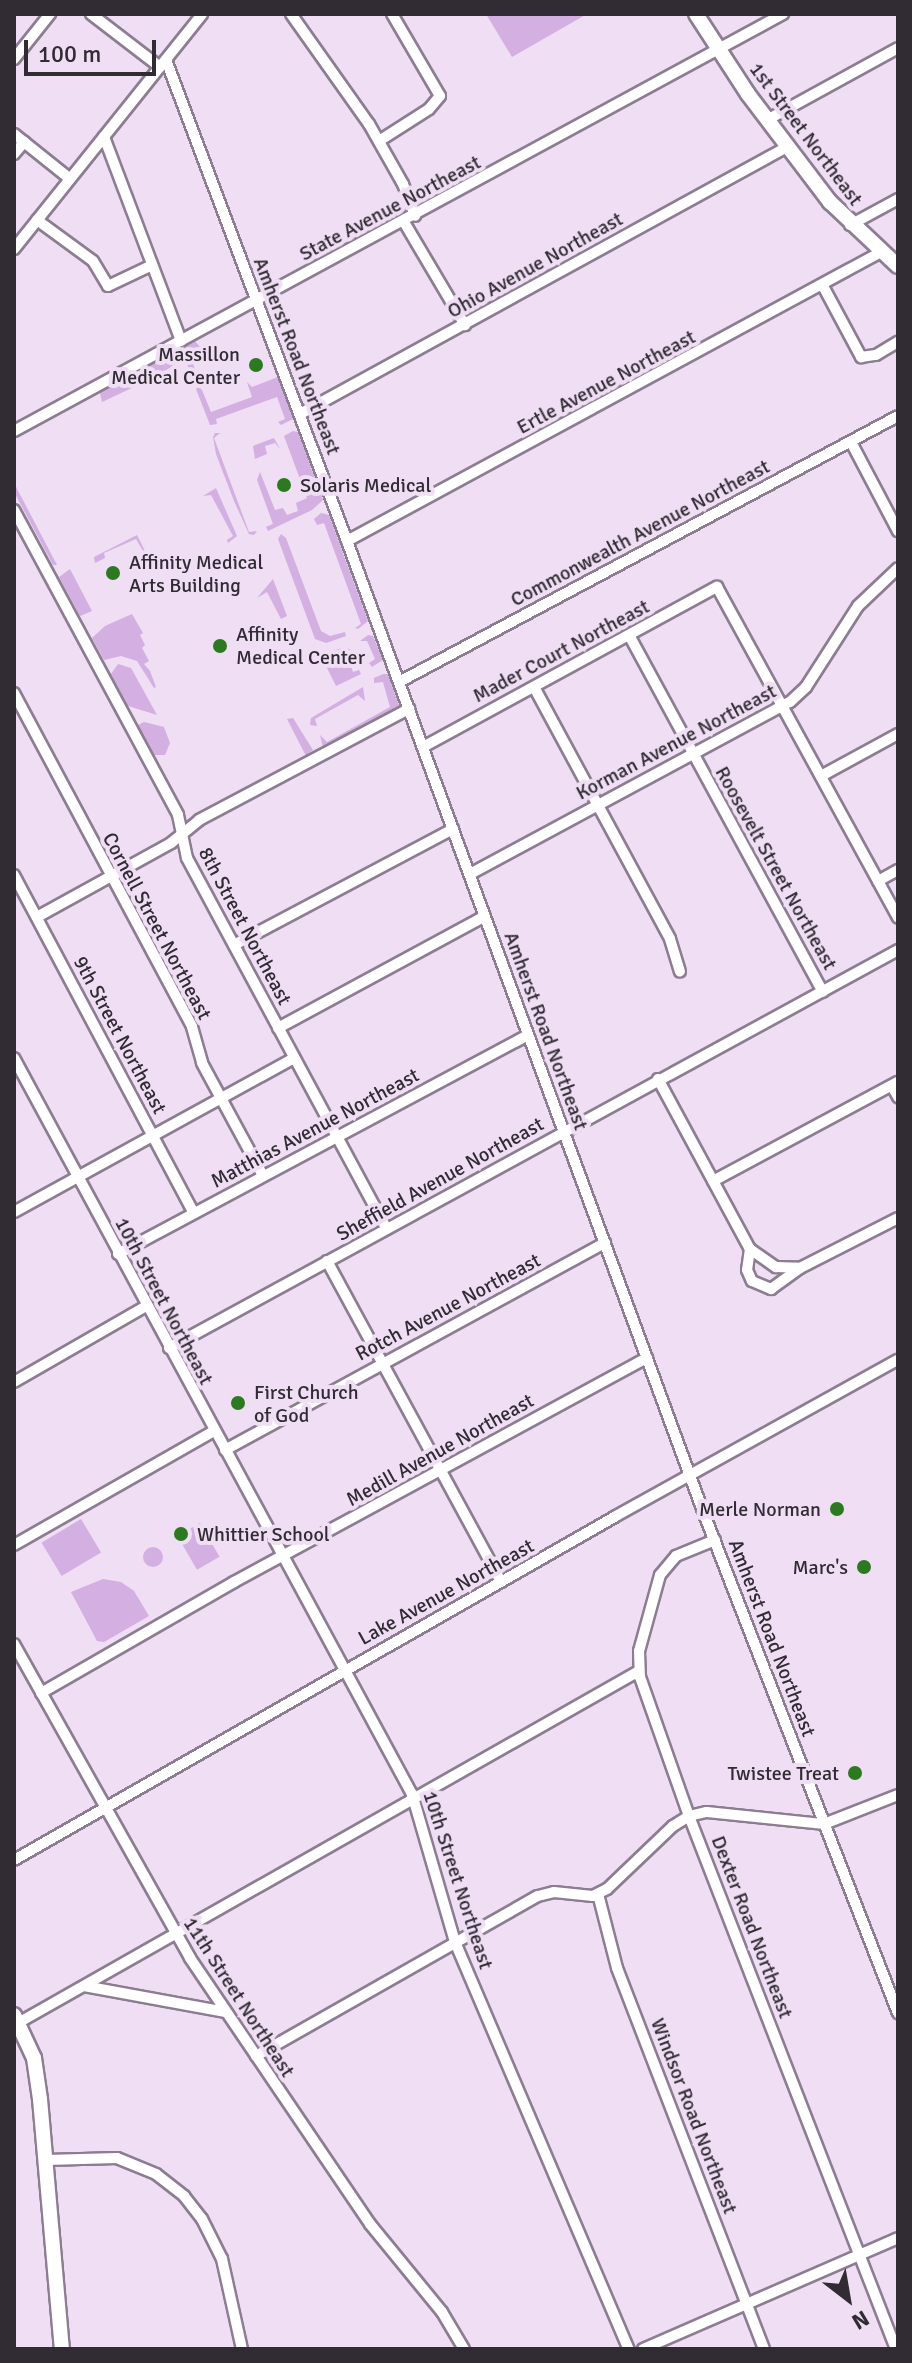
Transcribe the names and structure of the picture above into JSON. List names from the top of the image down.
{
  "streets": {
    "main road": ["1st Street Northeast"],
    "street": [
      "State Avenue Northeast",
      "Ohio Avenue Northeast",
      "Amherst Road Northeast",
      "Ertle Avenue Northeast",
      "Commonwealth Avenue Northeast",
      "Mader Court Northeast",
      "Korman Avenue Northeast",
      "Roosevelt Street Northeast",
      "Cornell Street Northeast",
      "8th Street Northeast",
      "9th Street Northeast",
      "Matthias Avenue Northeast",
      "Sheffield Avenue Northeast",
      "10th Street Northeast",
      "Rotch Avenue Northeast",
      "Medill Avenue Northeast",
      "Lake Avenue Northeast",
      "Dexter Road Northeast",
      "11th Street Northeast",
      "Windsor Road Northeast"
    ]
  },
  "crossings": [
    ["1st Street Northeast", "State Avenue Northeast"],
    ["1st Street Northeast", "Ohio Avenue Northeast"],
    ["1st Street Northeast", "Ertle Avenue Northeast"],
    ["State Avenue Northeast", "Amherst Road Northeast"],
    ["Ohio Avenue Northeast", "Amherst Road Northeast"],
    ["Amherst Road Northeast", "Ertle Avenue Northeast"],
    ["Amherst Road Northeast", "Commonwealth Avenue Northeast"],
    ["Amherst Road Northeast", "Mader Court Northeast"],
    ["Amherst Road Northeast", "Korman Avenue Northeast"],
    ["Amherst Road Northeast", "Matthias Avenue Northeast"],
    ["Amherst Road Northeast", "Sheffield Avenue Northeast"],
    ["Amherst Road Northeast", "Rotch Avenue Northeast"],
    ["Amherst Road Northeast", "Medill Avenue Northeast"],
    ["Amherst Road Northeast", "Lake Avenue Northeast"],
    ["Amherst Road Northeast", "Dexter Road Northeast"],
    ["Mader Court Northeast", "Korman Avenue Northeast"],
    ["Mader Court Northeast", "Roosevelt Street Northeast"],
    ["Korman Avenue Northeast", "Roosevelt Street Northeast"],
    ["Roosevelt Street Northeast", "Sheffield Avenue Northeast"],
    ["Cornell Street Northeast", "Matthias Avenue Northeast"],
    ["8th Street Northeast", "Matthias Avenue Northeast"],
    ["8th Street Northeast", "Sheffield Avenue Northeast"],
    ["9th Street Northeast", "Matthias Avenue Northeast"],
    ["Matthias Avenue Northeast", "10th Street Northeast"],
    ["Sheffield Avenue Northeast", "10th Street Northeast"],
    ["10th Street Northeast", "Rotch Avenue Northeast"],
    ["10th Street Northeast", "Medill Avenue Northeast"],
    ["10th Street Northeast", "Lake Avenue Northeast"],
    ["Medill Avenue Northeast", "11th Street Northeast"],
    ["Lake Avenue Northeast", "11th Street Northeast"]
  ],
  "places": [
    "Massillon Medical Center",
    "Solaris Medical",
    "Affinity Medical Arts Building",
    "Affinity Medical Center",
    "First Church of God",
    "Merle Norman",
    "Whittier School",
    "Marc's",
    "Twistee Treat"
  ],
  "scale_bar": "100 m",
  "north": "bottom right"
}
